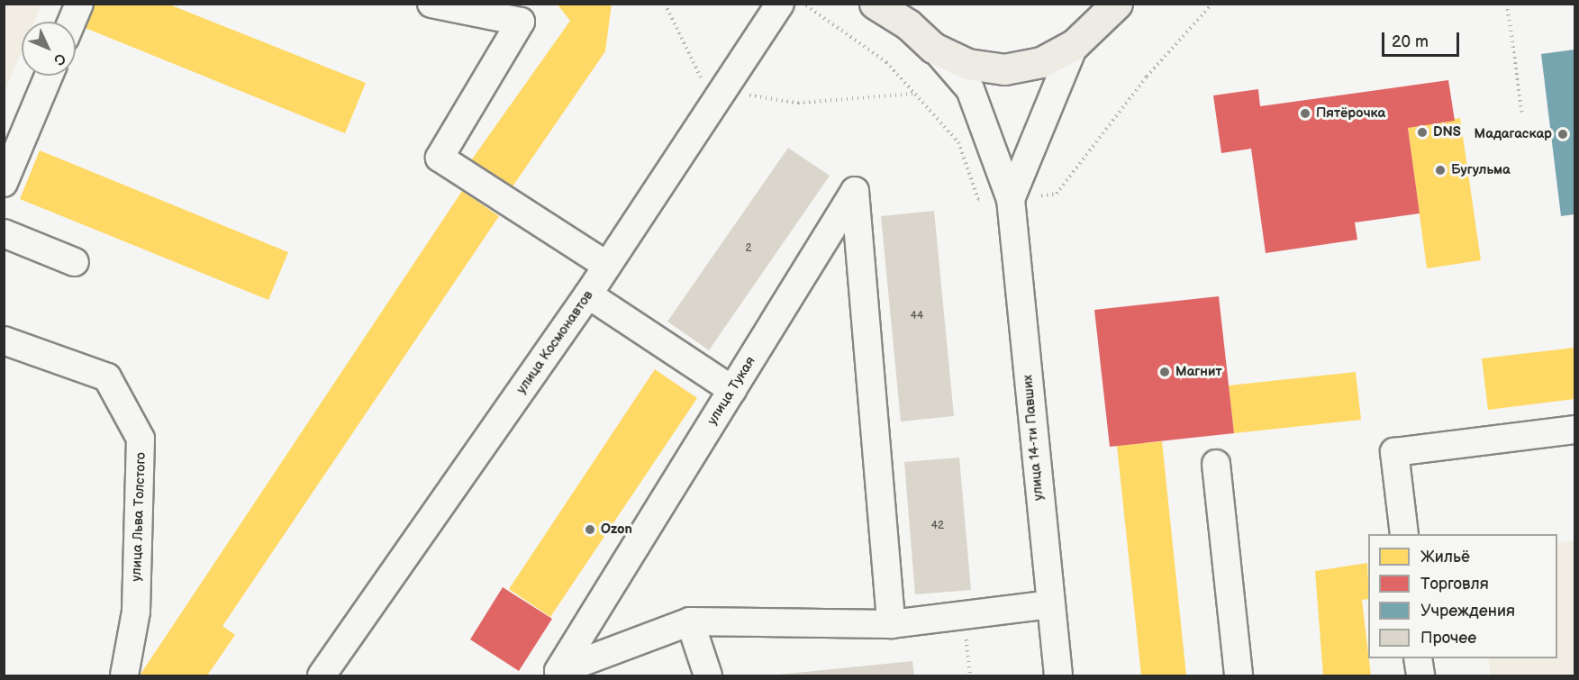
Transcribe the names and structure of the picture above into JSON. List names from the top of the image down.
{
  "streets": {
    "street": [
      "улица Космонавтов",
      "улица Тукая",
      "улица 14-ти Павших",
      "улица Льва Толстого"
    ]
  },
  "crossings": [
    ["улица Тукая", "улица 14-ти Павших"]
  ],
  "places": [
    "Пятёрочка",
    "DNS",
    "Мадагаскар",
    "Бугульма",
    "Магнит",
    "Ozon"
  ],
  "house_numbers": ["2", "44", "42"],
  "legend": [
    "Жильё",
    "Торговля",
    "Учреждения",
    "Прочее"
  ],
  "scale_bar": "20 m",
  "north": "bottom right"
}
